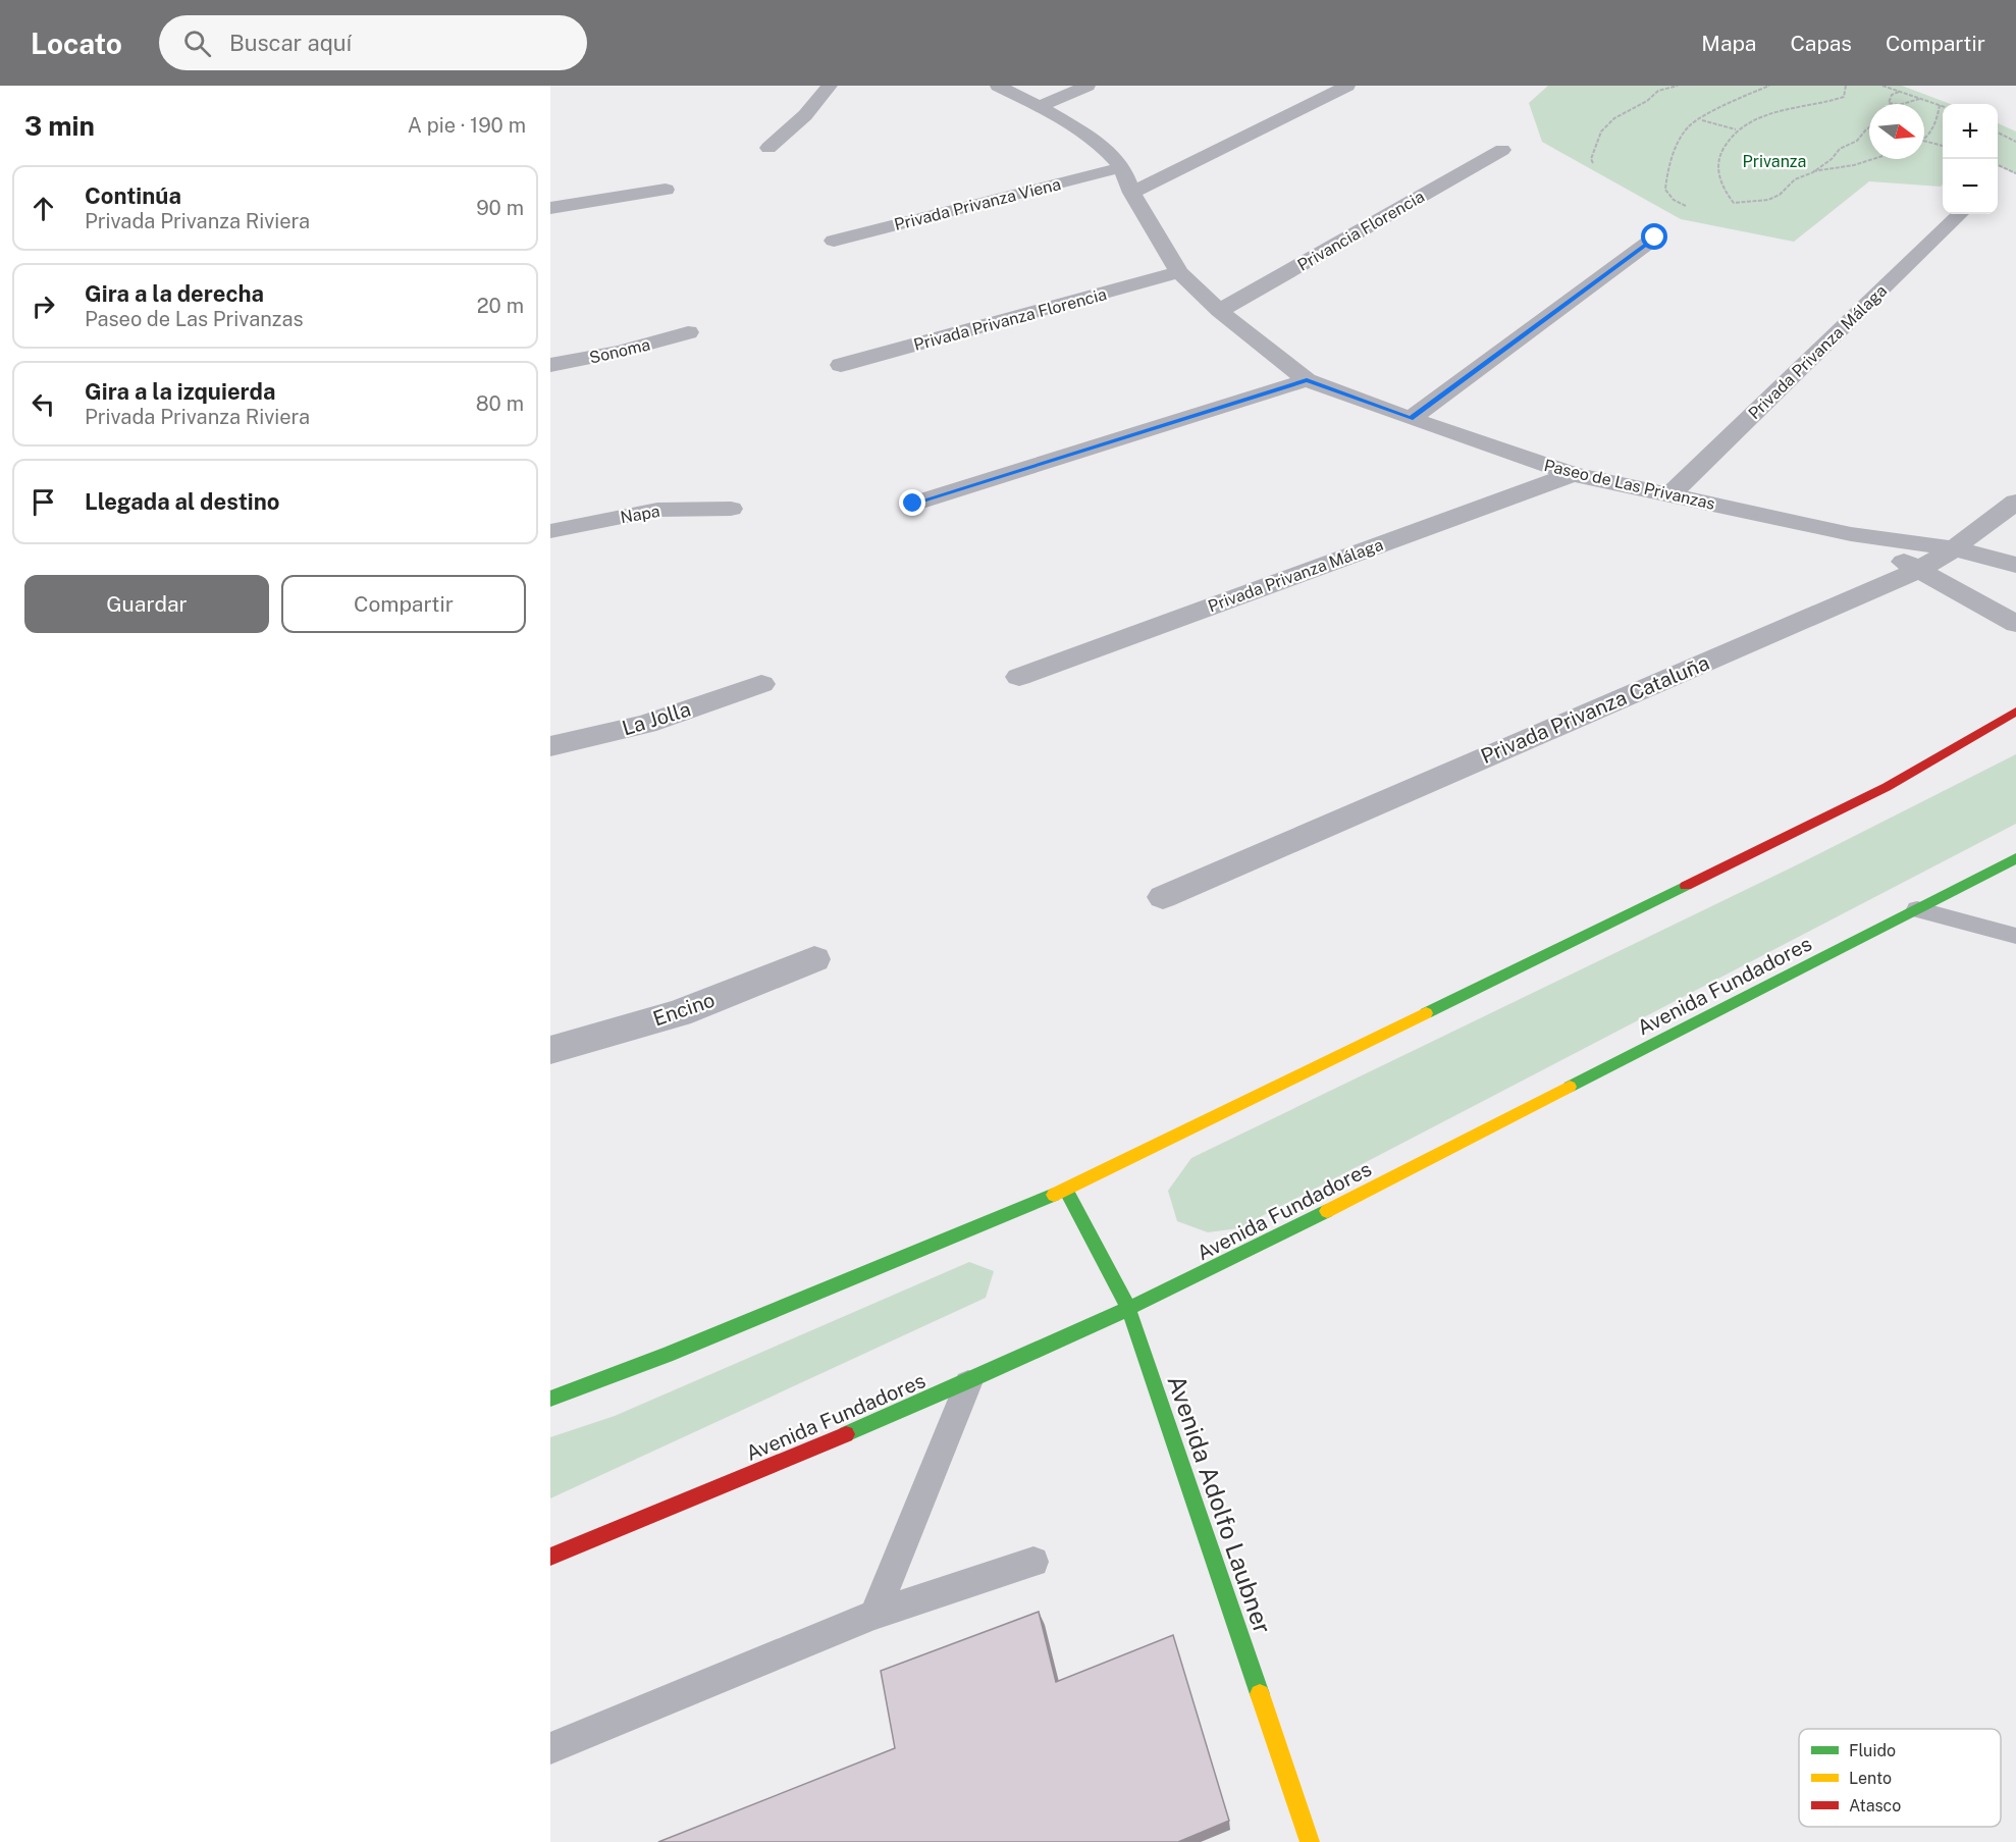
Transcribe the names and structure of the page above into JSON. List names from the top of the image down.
{
  "streets": {
    "main road": ["Avenida Fundadores", "Avenida Adolfo Laubner"],
    "street": [
      "Privada Privanza Viena",
      "Privancia Florencia",
      "Privada Privanza Florencia",
      "Sonoma",
      "Privada Privanza Málaga",
      "Paseo de Las Privanzas",
      "Napa",
      "Privada Privanza Cataluña",
      "La Jolla",
      "Encino"
    ]
  },
  "crossings": [
    ["Privada Privanza Viena", "Paseo de Las Privanzas"],
    ["Privancia Florencia", "Paseo de Las Privanzas"],
    ["Privada Privanza Florencia", "Paseo de Las Privanzas"],
    ["Privada Privanza Málaga", "Paseo de Las Privanzas"],
    ["Paseo de Las Privanzas", "Privada Privanza Cataluña"],
    ["Avenida Fundadores", "Avenida Adolfo Laubner"]
  ],
  "parks": ["Privanza"],
  "legend": ["Fluido", "Lento", "Atasco"],
  "north": "right",
  "page": {
    "header": "Locato",
    "search": "Buscar aquí",
    "nav": ["Mapa", "Capas", "Compartir"],
    "heading": ["3 min", "A pie · 190 m"],
    "map_buttons": ["+", "−"],
    "list": [
      ["Continúa", "Privada Privanza Riviera", "90 m"],
      ["Gira a la derecha", "Paseo de Las Privanzas", "20 m"],
      ["Gira a la izquierda", "Privada Privanza Riviera", "80 m"],
      "Llegada al destino"
    ],
    "buttons": ["Guardar", "Compartir"]
  }
}
